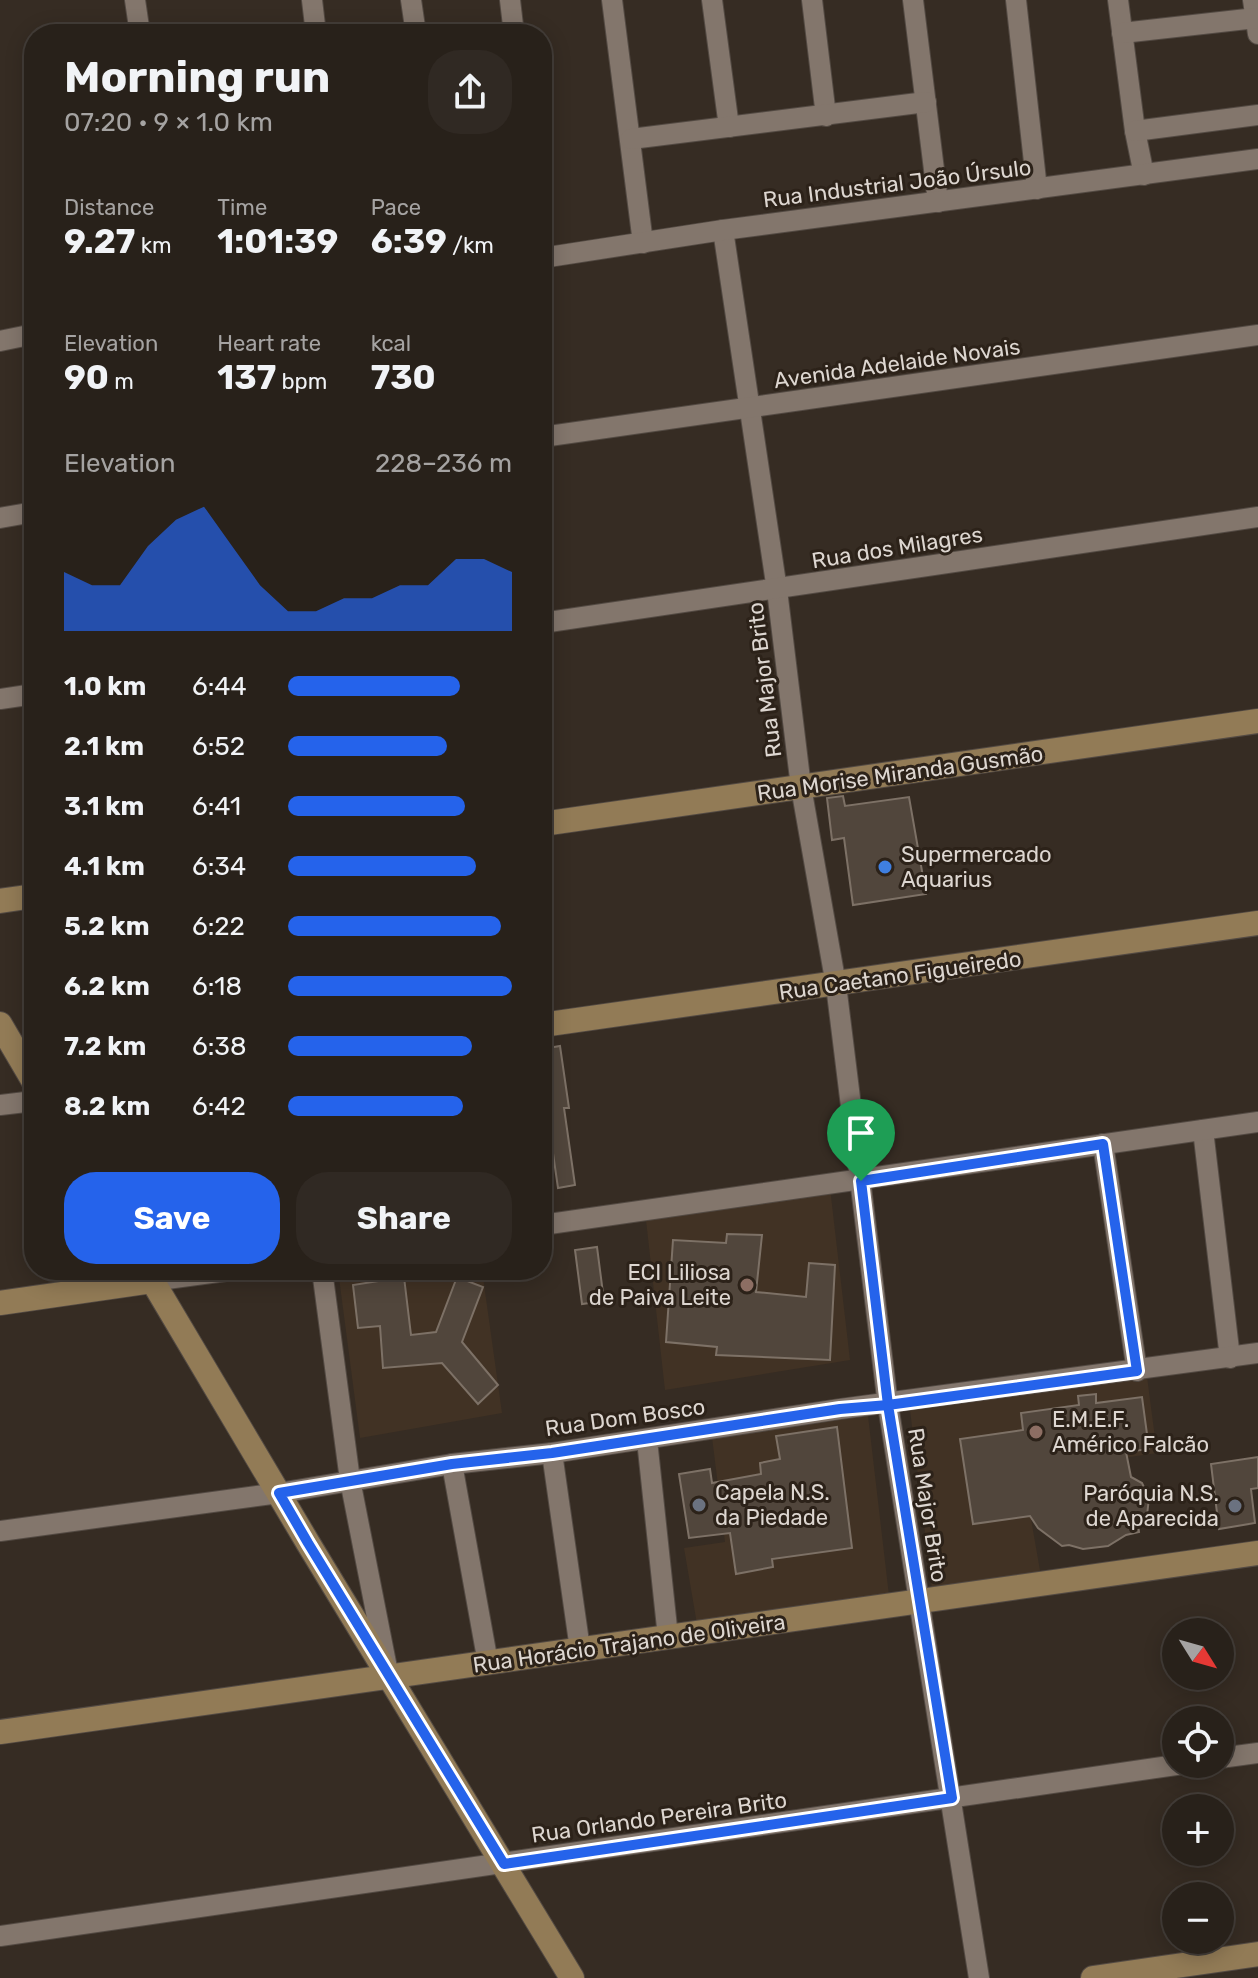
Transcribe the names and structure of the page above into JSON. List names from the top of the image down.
{
  "streets": {
    "street": [
      "Rua Industrial João Úrsulo",
      "Avenida Adelaide Novais",
      "Rua dos Milagres",
      "Rua Major Brito",
      "Rua Morise Miranda Gusmão",
      "Rua Caetano Figueiredo",
      "Rua Dom Bosco",
      "Rua Horácio Trajano de Oliveira",
      "Rua Orlando Pereira Brito"
    ]
  },
  "crossings": [
    ["Rua Industrial João Úrsulo", "Rua Major Brito"],
    ["Avenida Adelaide Novais", "Rua Major Brito"],
    ["Rua dos Milagres", "Rua Major Brito"],
    ["Rua Major Brito", "Rua Morise Miranda Gusmão"],
    ["Rua Major Brito", "Rua Caetano Figueiredo"],
    ["Rua Major Brito", "Rua Dom Bosco"],
    ["Rua Major Brito", "Rua Horácio Trajano de Oliveira"],
    ["Rua Major Brito", "Rua Orlando Pereira Brito"]
  ],
  "places": [
    "Supermercado Aquarius",
    "ECI Liliosa de Paiva Leite",
    "E.M.E.F. Américo Falcão",
    "Capela N.S. da Piedade",
    "Paróquia N.S. de Aparecida"
  ],
  "north": "bottom right",
  "page": {
    "heading": ["Morning run", "07:20 · 9 × 1.0 km"],
    "stats": [
      ["Distance", "9.27 km"],
      ["Time", "1:01:39"],
      ["Pace", "6:39 /km"],
      ["Elevation", "90 m"],
      ["Heart rate", "137 bpm"],
      ["kcal", "730"]
    ],
    "chart": ["Elevation", "228–236 m"],
    "list": [
      {
        "name": "1.0 km",
        "note": "6:44"
      },
      {
        "name": "2.1 km",
        "note": "6:52"
      },
      {
        "name": "3.1 km",
        "note": "6:41"
      },
      {
        "name": "4.1 km",
        "note": "6:34"
      },
      {
        "name": "5.2 km",
        "note": "6:22"
      },
      {
        "name": "6.2 km",
        "note": "6:18"
      },
      {
        "name": "7.2 km",
        "note": "6:38"
      },
      {
        "name": "8.2 km",
        "note": "6:42"
      }
    ],
    "buttons": ["Save", "Share"],
    "map_buttons": ["+", "−"]
  }
}
